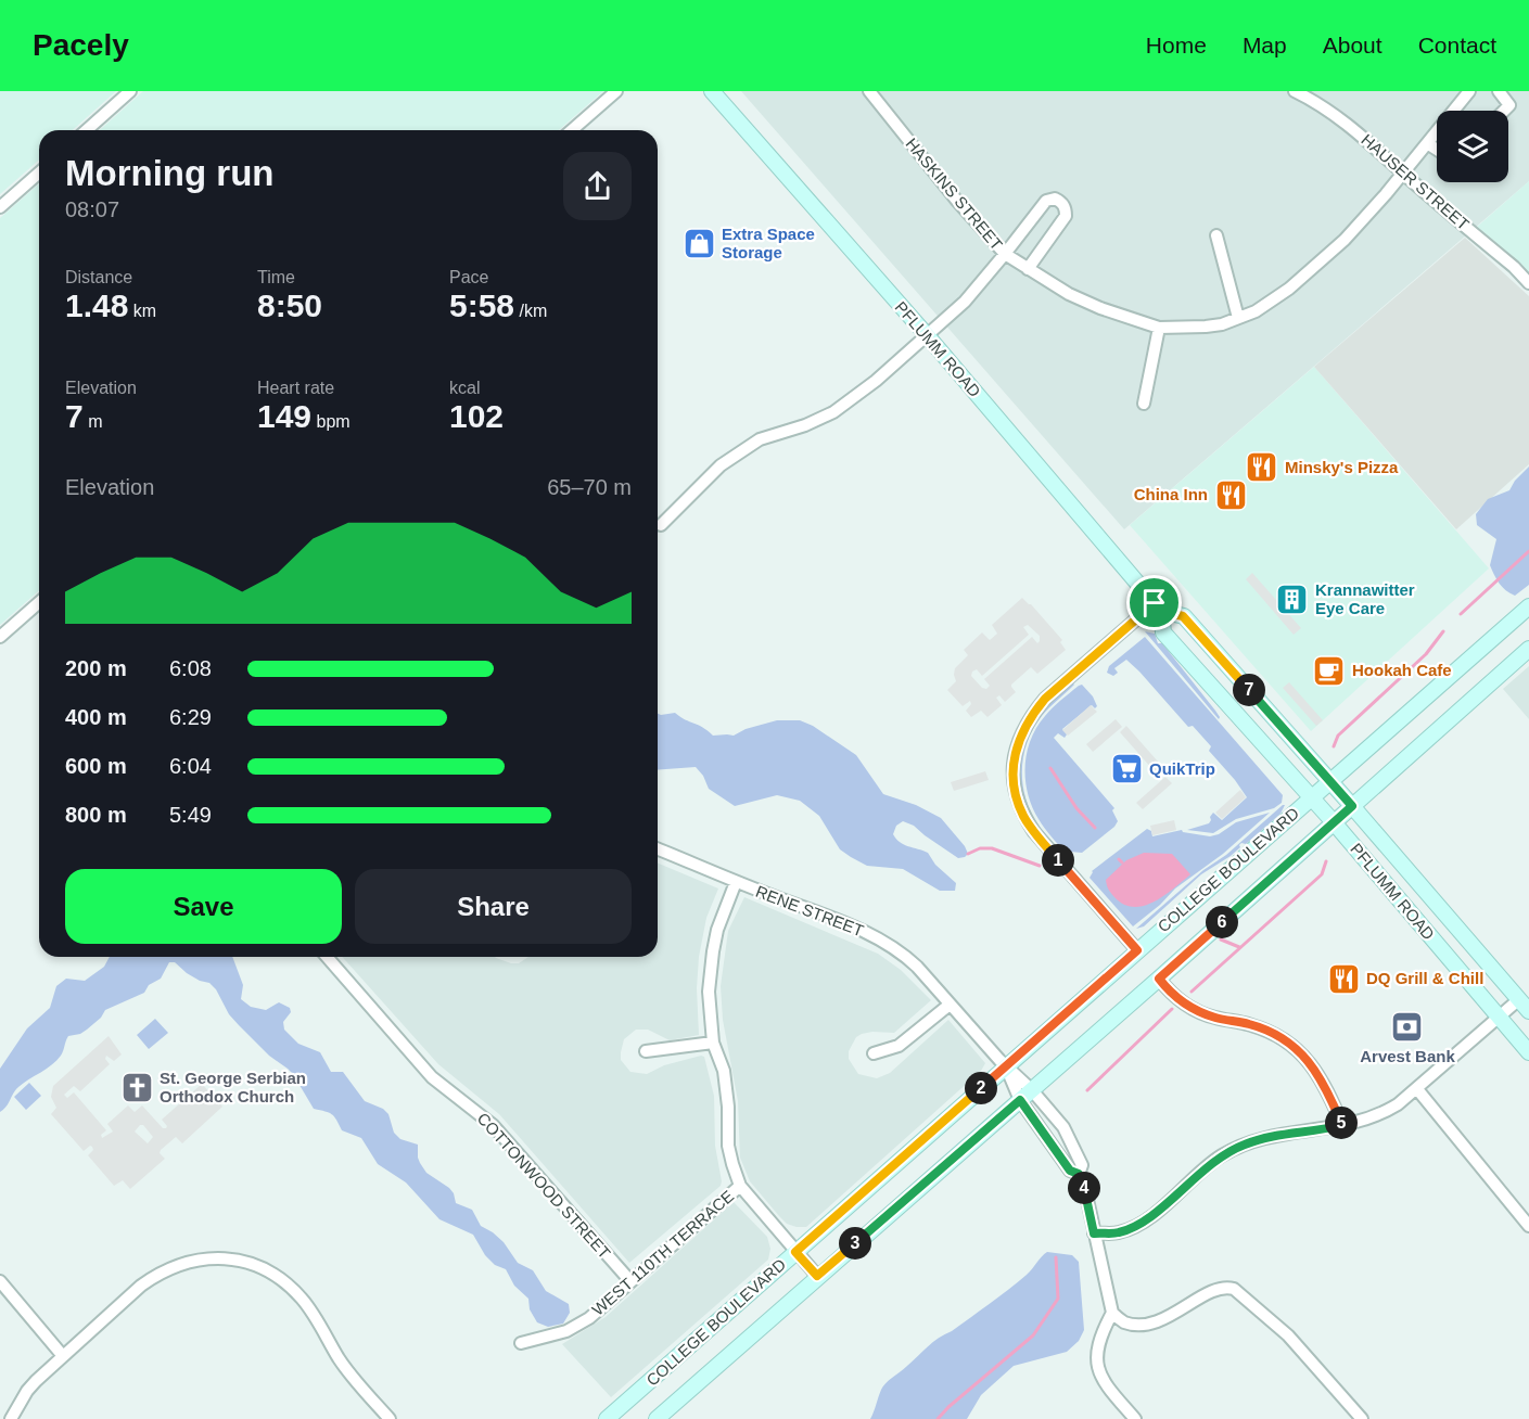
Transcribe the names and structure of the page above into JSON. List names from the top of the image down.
{
  "streets": {
    "main road": ["PFLUMM ROAD", "COLLEGE BOULEVARD"],
    "street": [
      "HAUSER STREET",
      "HASKINS STREET",
      "RENE STREET",
      "COTTONWOOD STREET",
      "WEST 110TH TERRACE"
    ]
  },
  "crossings": [
    ["PFLUMM ROAD", "COLLEGE BOULEVARD"],
    ["COLLEGE BOULEVARD", "RENE STREET"],
    ["RENE STREET", "WEST 110TH TERRACE"],
    ["COTTONWOOD STREET", "WEST 110TH TERRACE"]
  ],
  "places": {
    "shop": ["Extra Space Storage"],
    "restaurant": ["Minsky's Pizza", "China Inn", "DQ Grill & Chill"],
    "building": ["Krannawitter Eye Care"],
    "cafe": ["Hookah Cafe"],
    "supermarket": ["QuikTrip"],
    "bank": ["Arvest Bank"],
    "church": ["St. George Serbian Orthodox Church"]
  },
  "page": {
    "header": "Pacely",
    "nav": [
      "Home",
      "Map",
      "About",
      "Contact"
    ],
    "heading": ["Morning run", "08:07"],
    "stats": [
      ["Distance", "1.48 km"],
      ["Time", "8:50"],
      ["Pace", "5:58 /km"],
      ["Elevation", "7 m"],
      ["Heart rate", "149 bpm"],
      ["kcal", "102"]
    ],
    "chart": ["Elevation", "65–70 m"],
    "list": [
      {
        "name": "200 m",
        "note": "6:08"
      },
      {
        "name": "400 m",
        "note": "6:29"
      },
      {
        "name": "600 m",
        "note": "6:04"
      },
      {
        "name": "800 m",
        "note": "5:49"
      }
    ],
    "pins": [
      "7",
      "1",
      "6",
      "2",
      "5",
      "4",
      "3"
    ],
    "buttons": ["Save", "Share"]
  }
}
